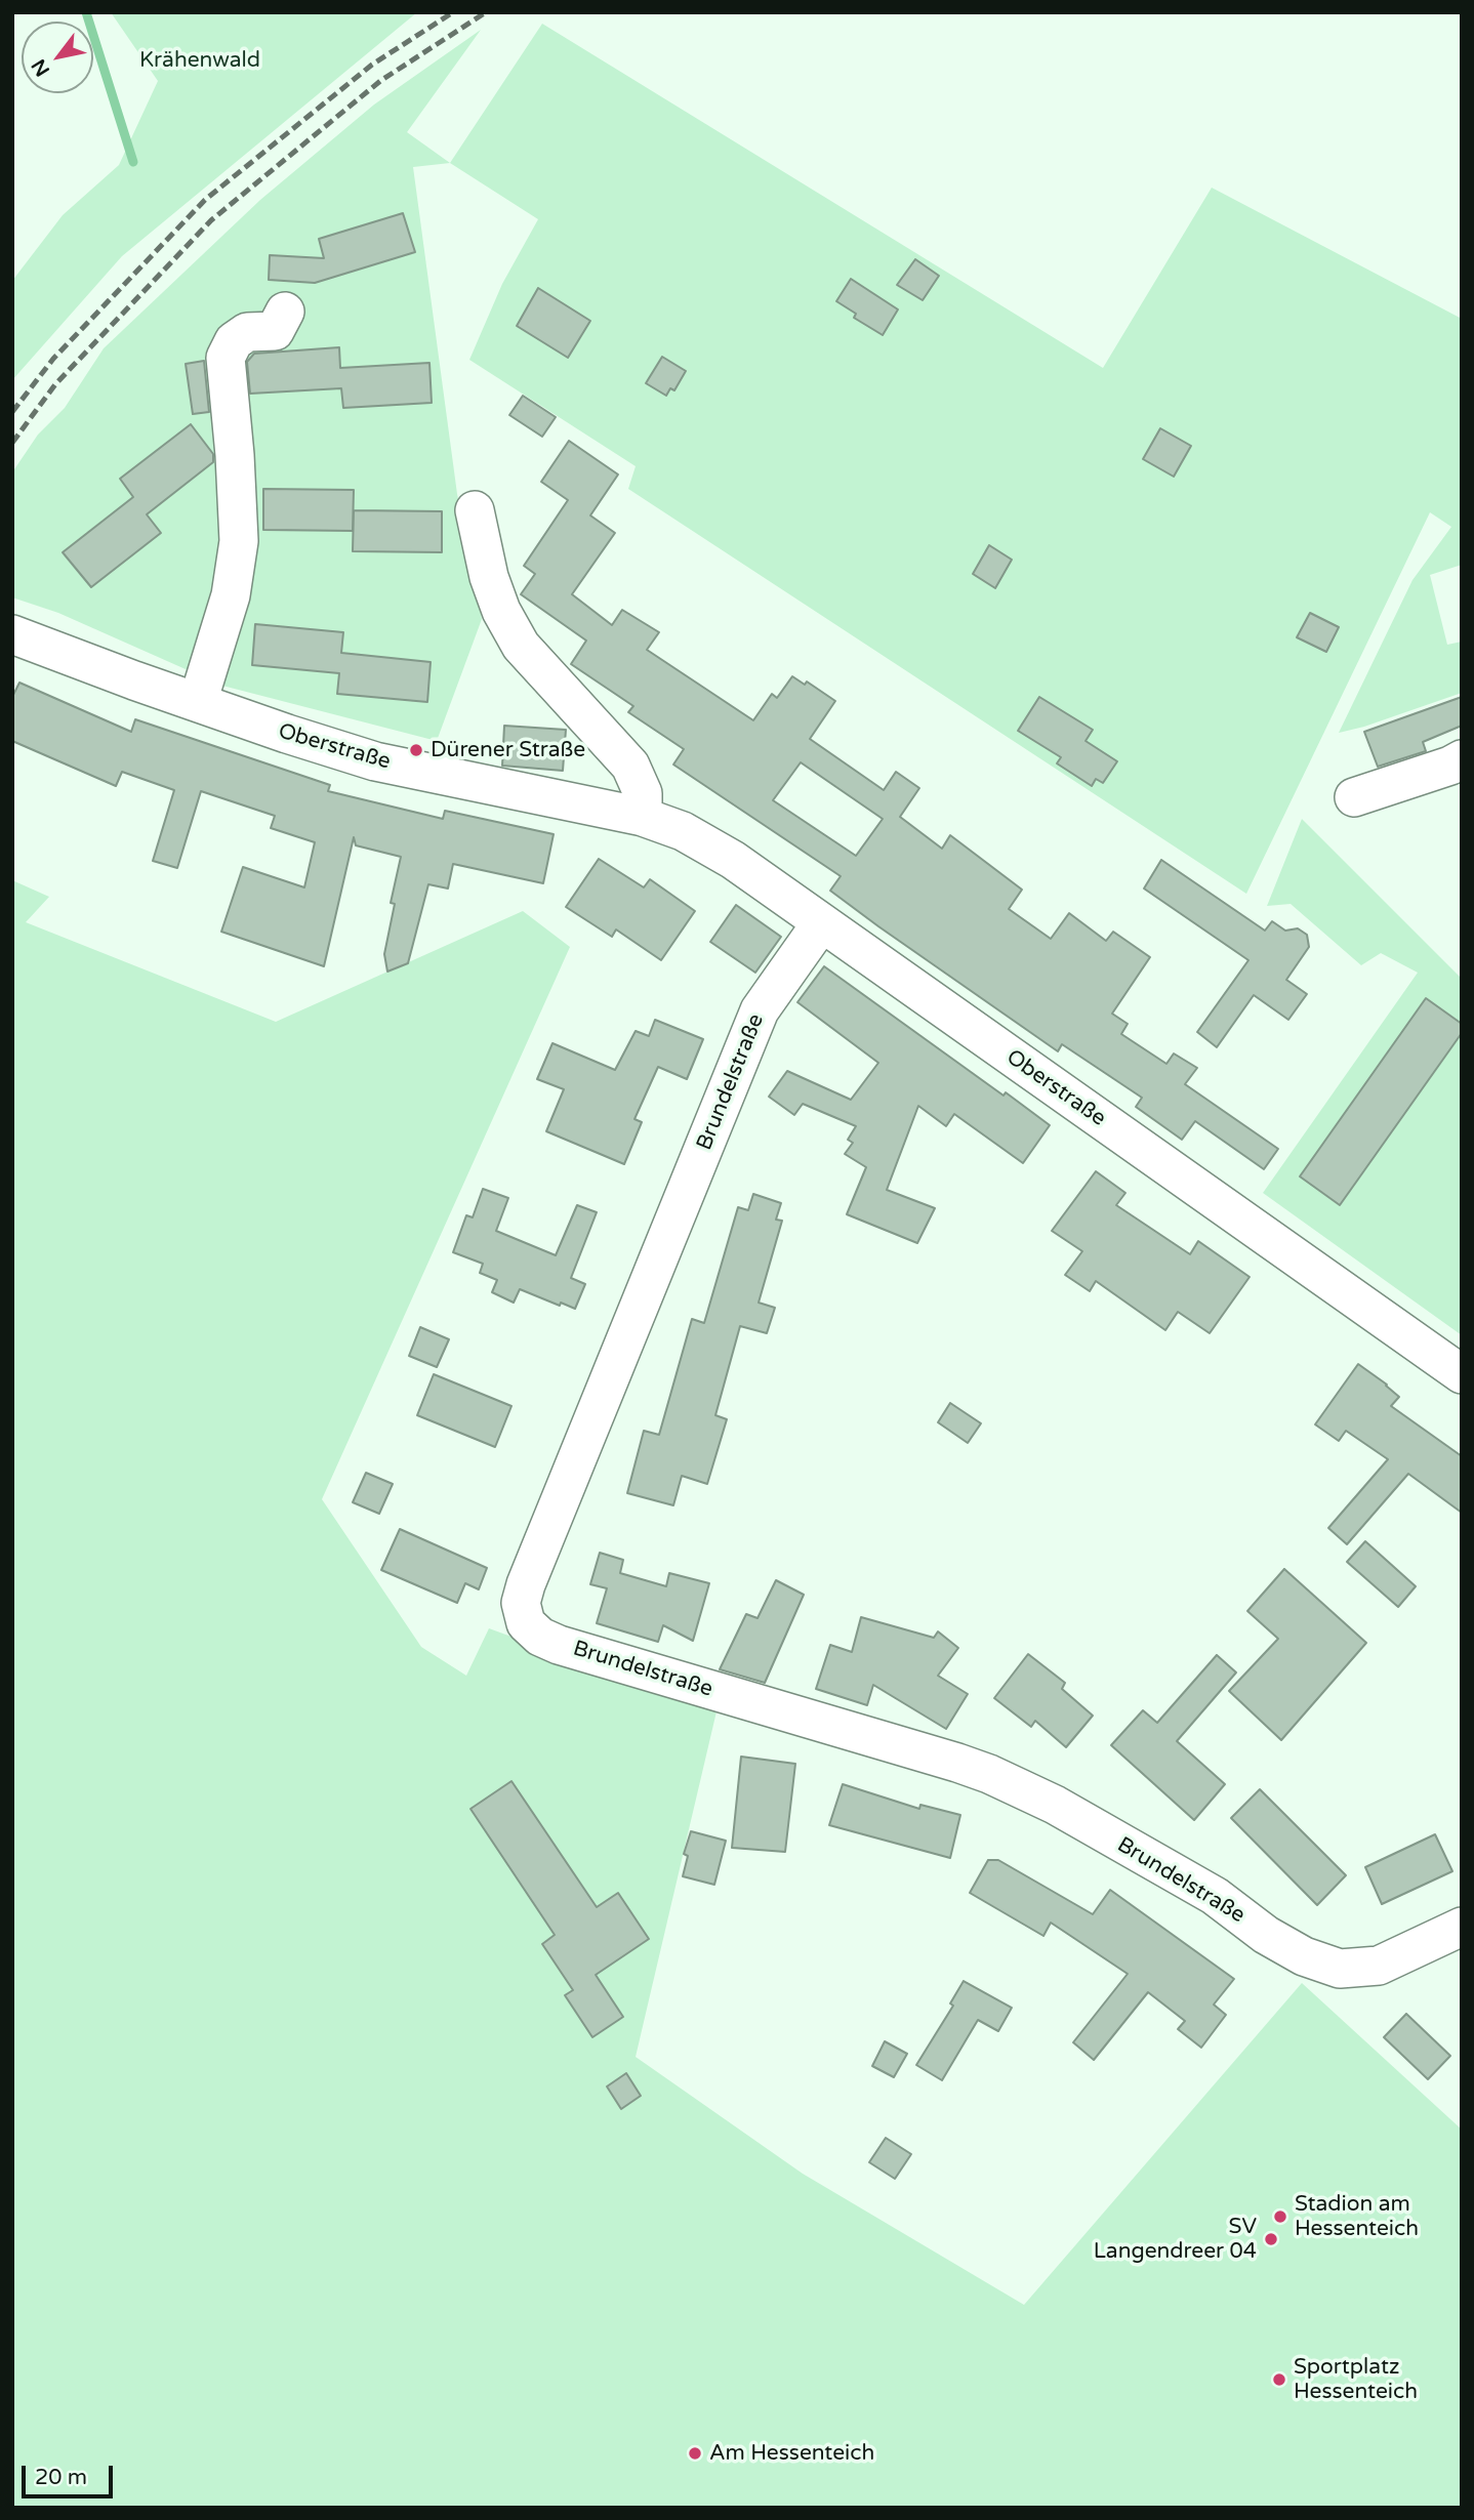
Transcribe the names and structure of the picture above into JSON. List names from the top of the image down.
{
  "streets": {
    "street": ["Oberstraße", "Brundelstraße"]
  },
  "crossings": [
    ["Oberstraße", "Brundelstraße"]
  ],
  "parks": ["Krähenwald"],
  "places": [
    "Dürener Straße",
    "Stadion am Hessenteich",
    "SV Langendreer 04",
    "Sportplatz Hessenteich",
    "Am Hessenteich"
  ],
  "scale_bar": "20 m",
  "north": "bottom left"
}
